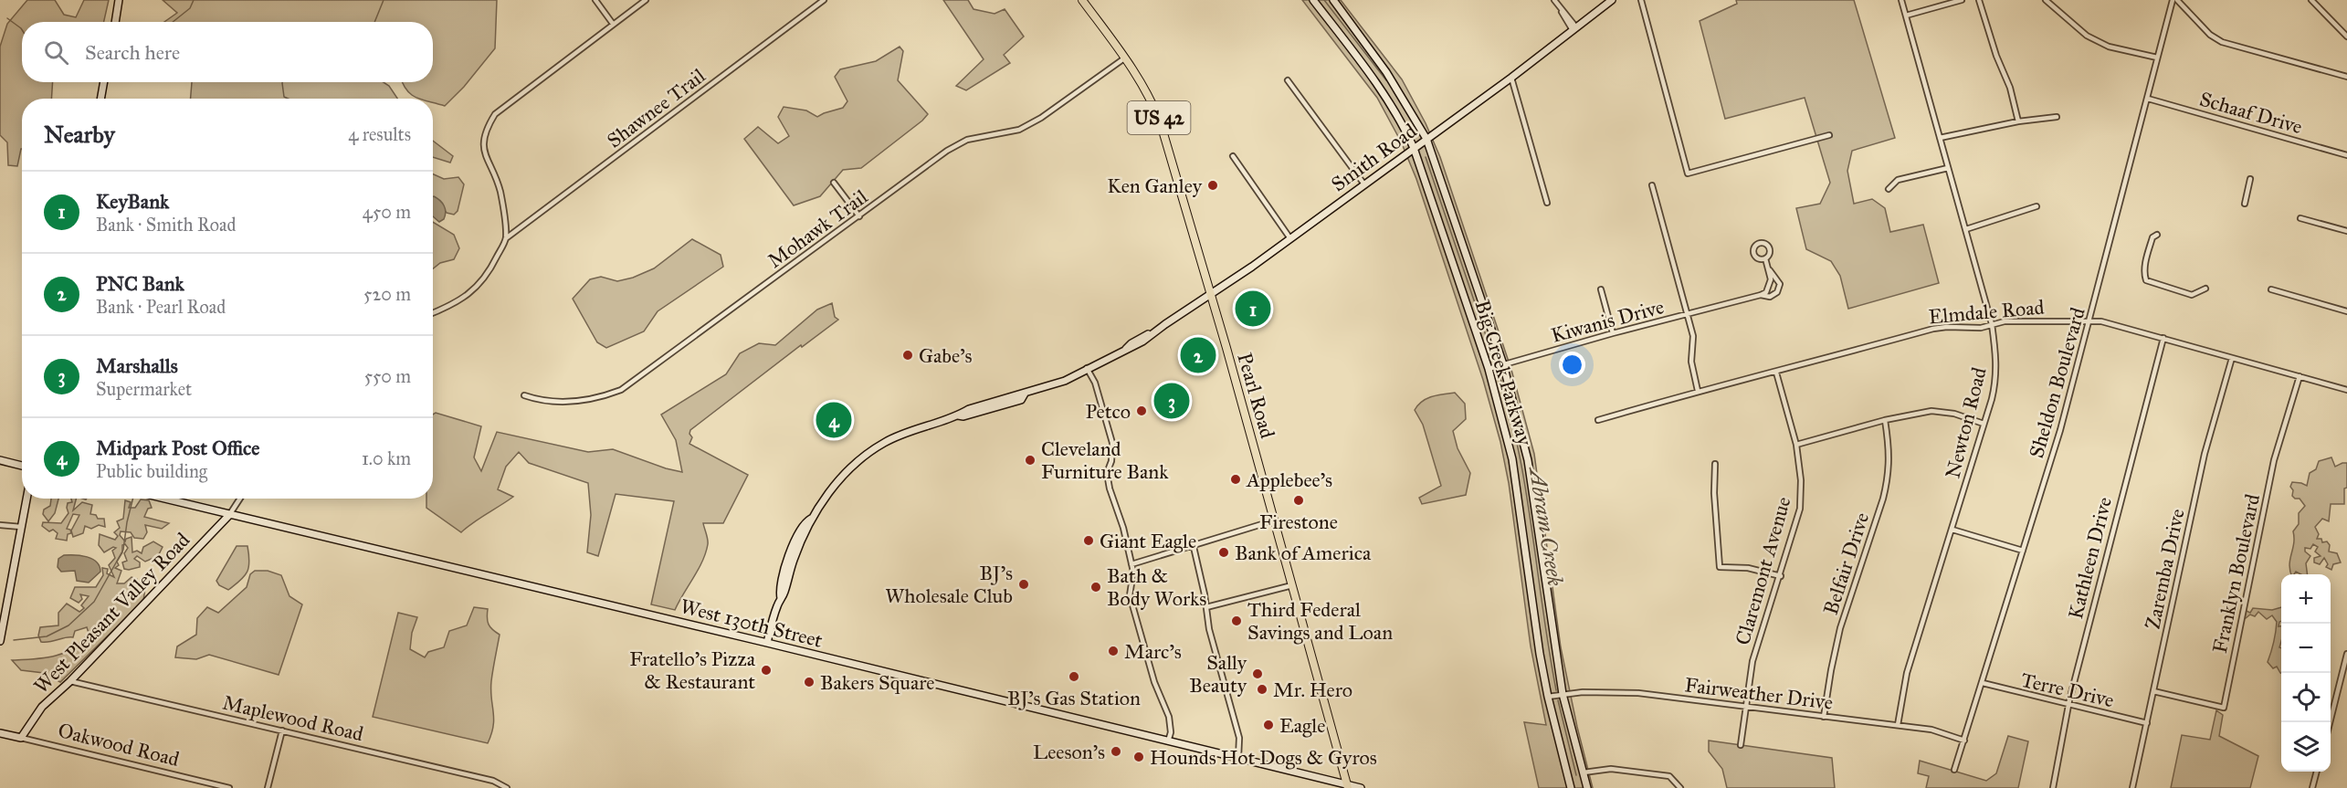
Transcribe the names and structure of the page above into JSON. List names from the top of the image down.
{
  "streets": {
    "main road": [
      "US 42",
      "Smith Road",
      "Big Creek Parkway",
      "Pearl Road",
      "West Pleasant Valley Road",
      "West 130th Street",
      "Oakwood Road"
    ],
    "street": [
      "Shawnee Trail",
      "Schaaf Drive",
      "Mohawk Trail",
      "Elmdale Road",
      "Kiwanis Drive",
      "Sheldon Boulevard",
      "Newton Road",
      "Kathleen Drive",
      "Belfair Drive",
      "Zaremba Drive",
      "Claremont Avenue",
      "Franklyn Boulevard",
      "Terre Drive",
      "Fairweather Drive",
      "Maplewood Road"
    ]
  },
  "crossings": [
    ["Schaaf Drive", "Sheldon Boulevard"],
    ["Smith Road", "Big Creek Parkway"],
    ["Smith Road", "Pearl Road"],
    ["Smith Road", "West 130th Street"],
    ["Mohawk Trail", "Pearl Road"],
    ["Elmdale Road", "Sheldon Boulevard"],
    ["Elmdale Road", "Newton Road"],
    ["Elmdale Road", "Kathleen Drive"],
    ["Elmdale Road", "Zaremba Drive"],
    ["Elmdale Road", "Claremont Avenue"],
    ["Elmdale Road", "Franklyn Boulevard"],
    ["Kiwanis Drive", "Big Creek Parkway"],
    ["Big Creek Parkway", "Fairweather Drive"],
    ["Sheldon Boulevard", "Terre Drive"],
    ["Sheldon Boulevard", "Fairweather Drive"],
    ["Pearl Road", "West 130th Street"],
    ["Newton Road", "Fairweather Drive"],
    ["Kathleen Drive", "Terre Drive"],
    ["Belfair Drive", "Fairweather Drive"],
    ["Zaremba Drive", "Franklyn Boulevard"],
    ["Zaremba Drive", "Terre Drive"],
    ["Claremont Avenue", "Fairweather Drive"],
    ["West Pleasant Valley Road", "West 130th Street"],
    ["West Pleasant Valley Road", "Maplewood Road"],
    ["West Pleasant Valley Road", "Oakwood Road"]
  ],
  "water": ["Abram Creek"],
  "places": [
    "Ken Ganley",
    "Gabe's",
    "Petco",
    "Cleveland Furniture Bank",
    "Applebee's",
    "Firestone",
    "Giant Eagle",
    "Bank of America",
    "BJ's Wholesale Club",
    "Bath & Body Works",
    "Third Federal Savings and Loan",
    "Marc's",
    "Fratello's Pizza & Restaurant",
    "Sally Beauty",
    "BJ’s Gas Station",
    "Bakers Square",
    "Mr. Hero",
    "Eagle",
    "Leeson's",
    "Hounds Hot Dogs & Gyros"
  ],
  "page": {
    "search": "Search here",
    "heading": ["Nearby", "4 results"],
    "list": [
      {
        "mark": "1",
        "name": "KeyBank",
        "note": "Bank · Smith Road",
        "value": "450 m"
      },
      {
        "mark": "2",
        "name": "PNC Bank",
        "note": "Bank · Pearl Road",
        "value": "520 m"
      },
      {
        "mark": "3",
        "name": "Marshalls",
        "note": "Supermarket",
        "value": "550 m"
      },
      {
        "mark": "4",
        "name": "Midpark Post Office",
        "note": "Public building",
        "value": "1.0 km"
      }
    ],
    "pins": [
      "1",
      "2",
      "3",
      "4"
    ],
    "map_buttons": ["+", "−"]
  }
}
